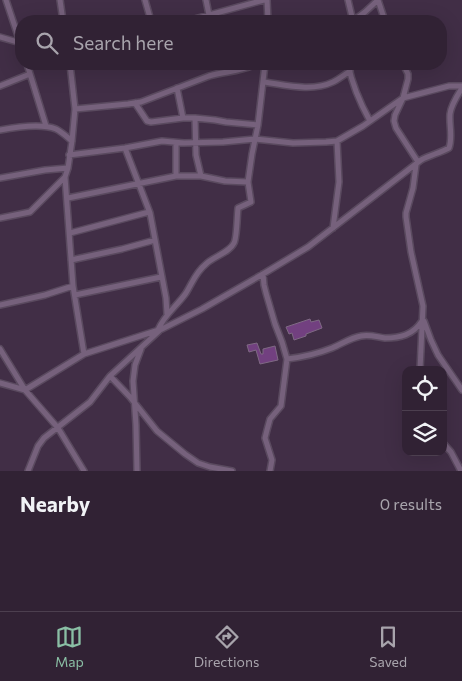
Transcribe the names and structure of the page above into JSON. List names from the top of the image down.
{
  "page": {
    "search": "Search here",
    "heading": ["Nearby", "0 results"],
    "nav": ["Map", "Directions", "Saved"]
  }
}
